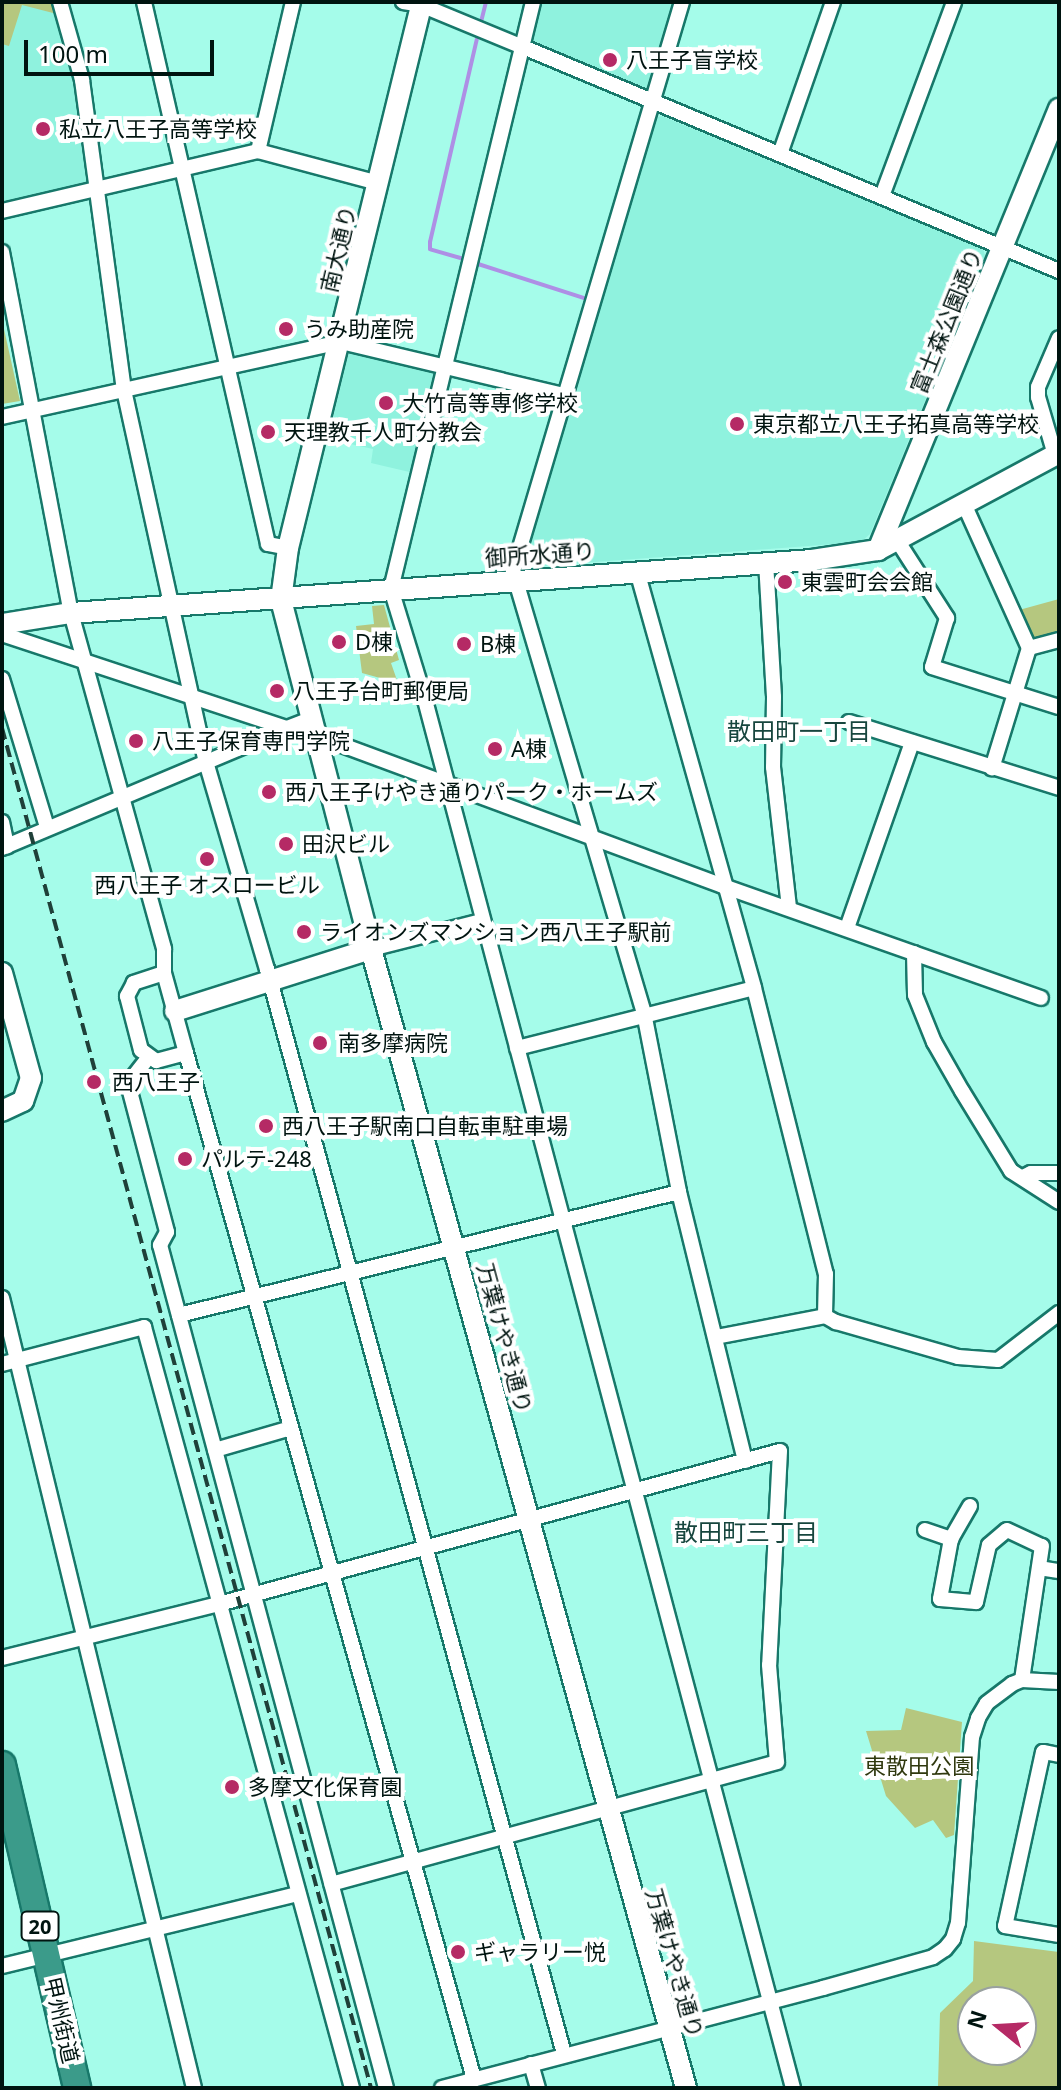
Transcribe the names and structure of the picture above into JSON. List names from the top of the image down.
{
  "streets": {
    "highway": ["20", "甲州街道"],
    "street": [
      "南大通り",
      "富士森公園通り",
      "御所水通り",
      "万葉けやき通り"
    ]
  },
  "crossings": [
    ["南大通り", "御所水通り"],
    ["南大通り", "万葉けやき通り"],
    ["富士森公園通り", "御所水通り"],
    ["御所水通り", "万葉けやき通り"]
  ],
  "districts": ["散田町一丁目", "散田町三丁目"],
  "parks": ["東散田公園"],
  "places": [
    "八王子盲学校",
    "私立八王子高等学校",
    "うみ助産院",
    "大竹高等専修学校",
    "東京都立八王子拓真高等学校",
    "天理教千人町分教会",
    "東雲町会会館",
    "D棟",
    "B棟",
    "八王子台町郵便局",
    "八王子保育専門学院",
    "A棟",
    "西八王子けやき通りパーク・ホームズ",
    "田沢ビル",
    "西八王子 オスロービル",
    "ライオンズマンション西八王子駅前",
    "南多摩病院",
    "西八王子",
    "西八王子駅南口自転車駐車場",
    "パルテ-248",
    "多摩文化保育園",
    "ギャラリー悦"
  ],
  "scale_bar": "100 m",
  "north": "left"
}
